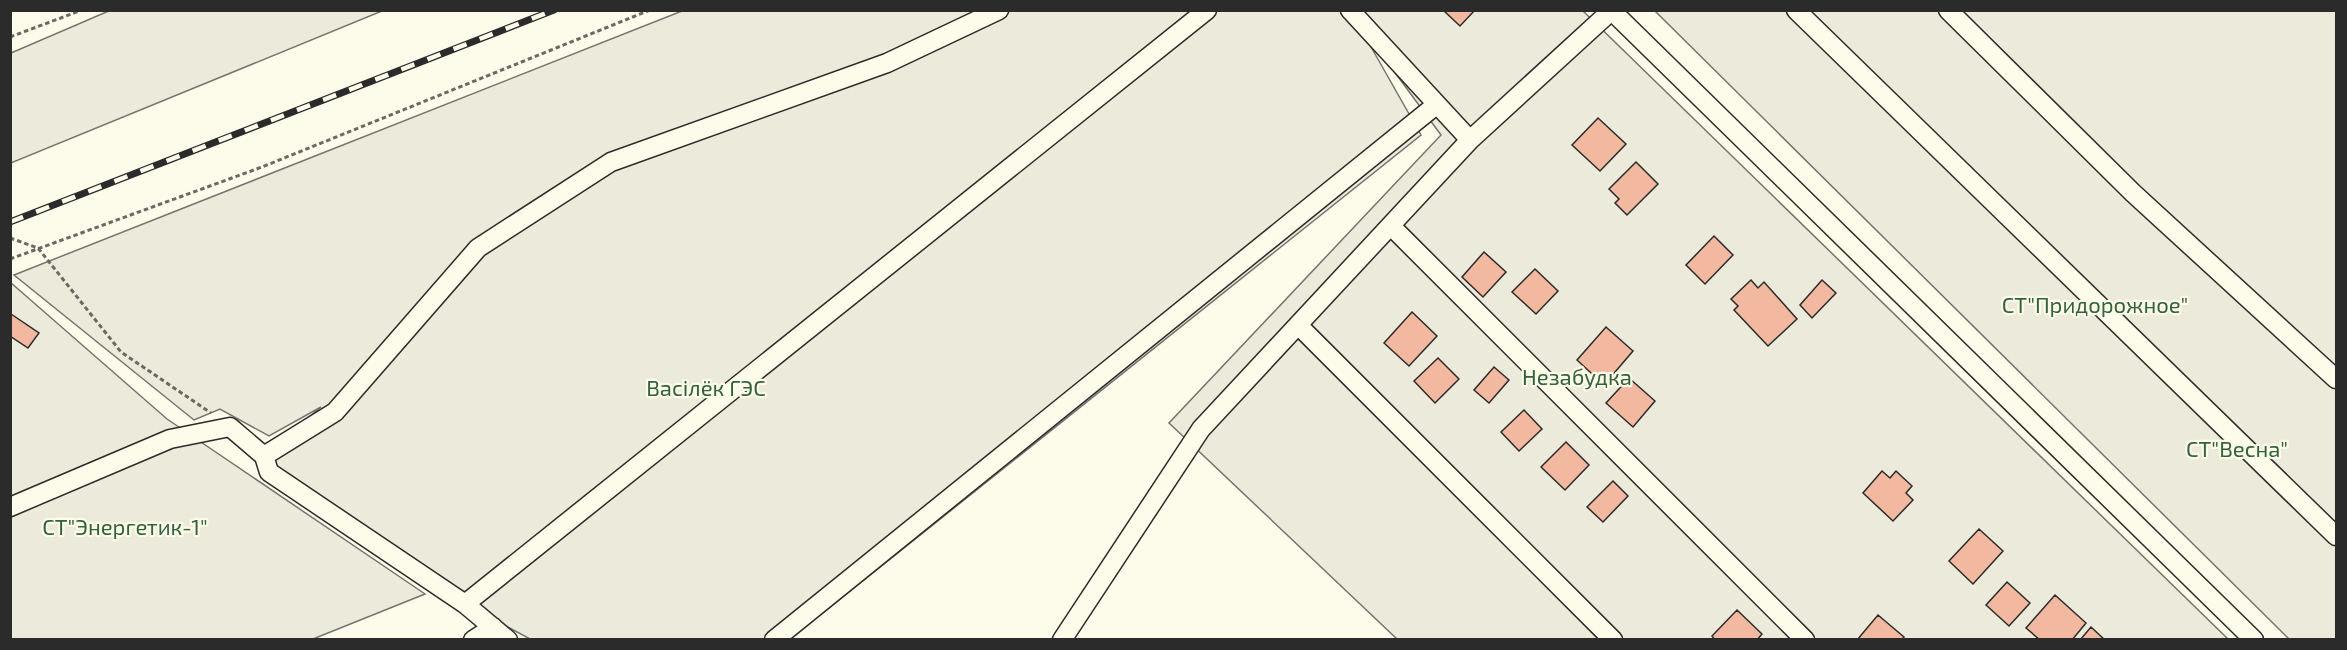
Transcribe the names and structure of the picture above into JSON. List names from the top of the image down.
{
  "parks": [
    "СТ\"Придорожное\"",
    "Незабудка",
    "Васілёк ГЭС",
    "СТ\"Весна\"",
    "СТ\"Энергетик-1\""
  ]
}
